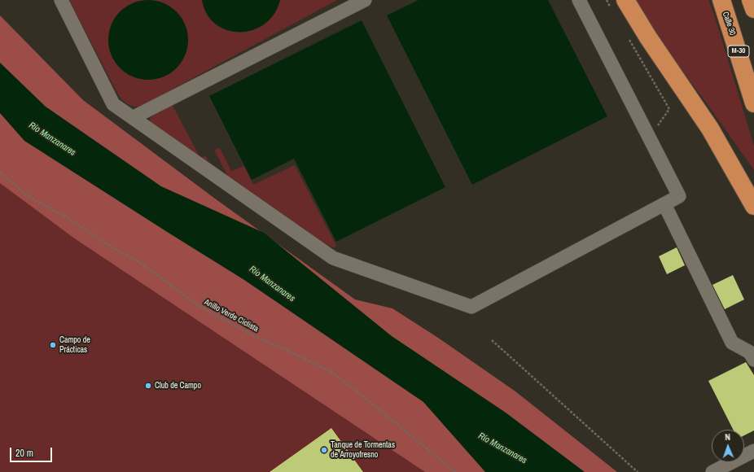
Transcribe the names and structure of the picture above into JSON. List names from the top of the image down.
{
  "streets": {
    "highway": ["Calle 30", "M-30"],
    "path": ["Anillo Verde Ciclista"]
  },
  "water": ["Río Manzanares"],
  "places": ["Campo de Prácticas", "Club de Campo", "Tanque de Tormentas de Arroyofresno"],
  "scale_bar": "20 m",
  "north": "top"
}
